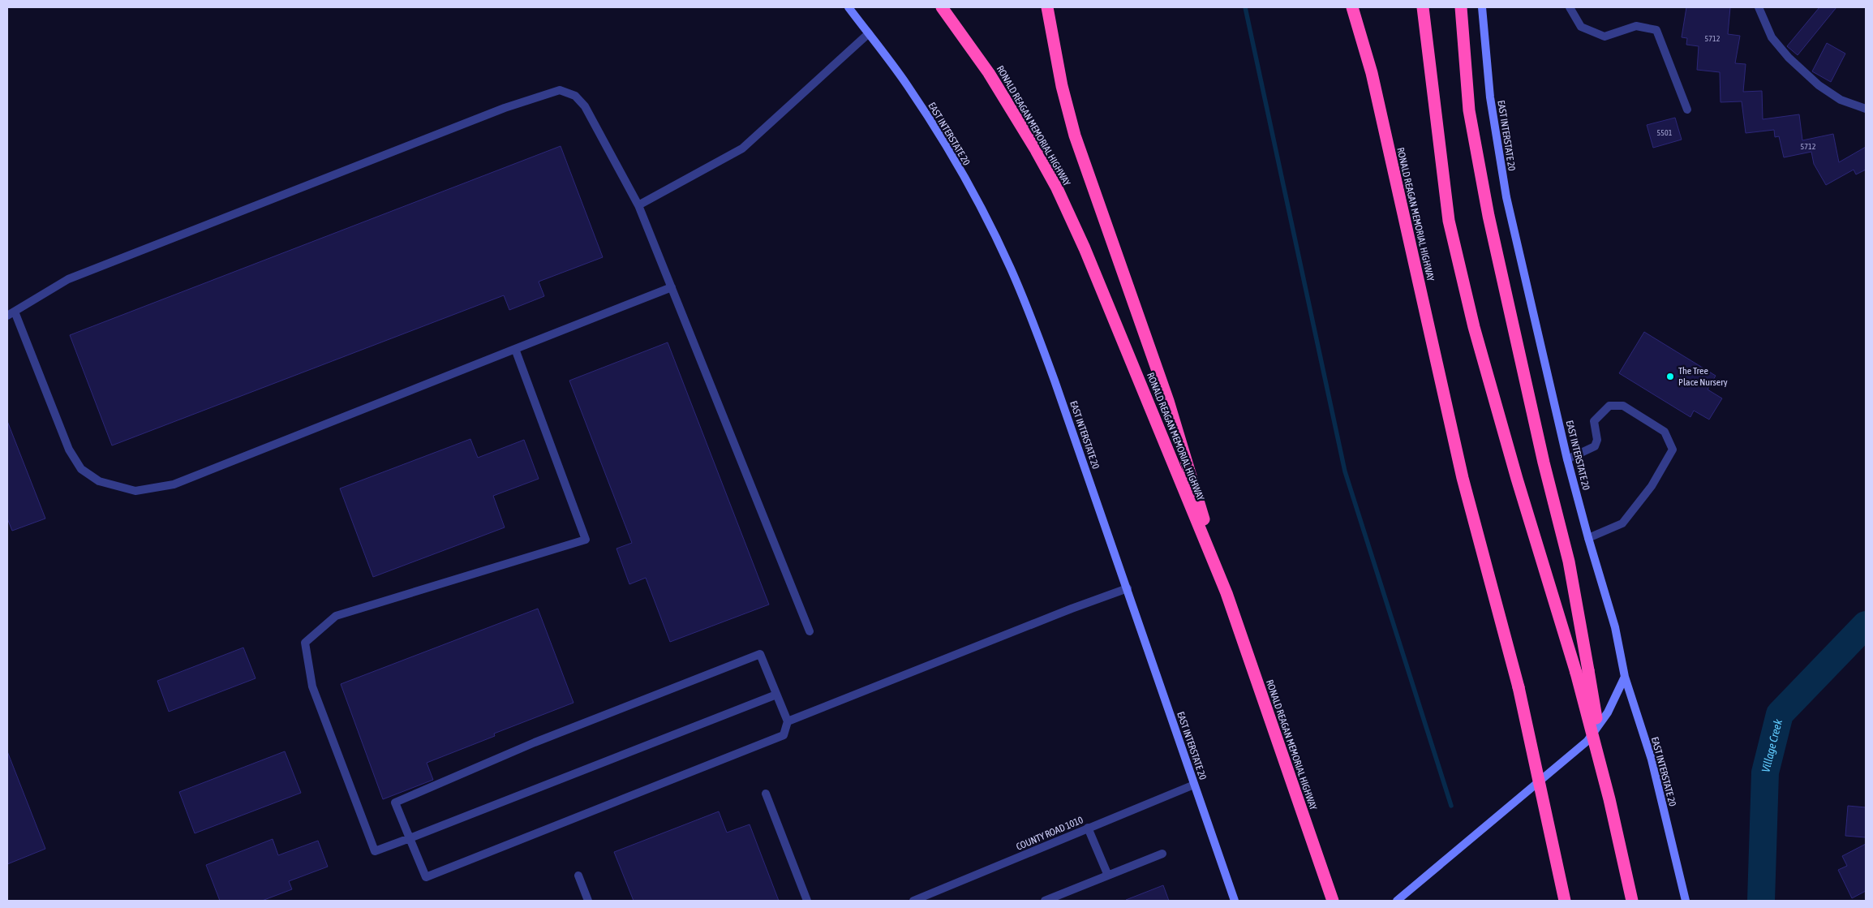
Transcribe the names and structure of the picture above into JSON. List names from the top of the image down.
{
  "streets": {
    "highway": ["RONALD REAGAN MEMORIAL HIGHWAY"],
    "main road": ["EAST INTERSTATE 20"],
    "street": ["COUNTY ROAD 1010"]
  },
  "crossings": [
    ["EAST INTERSTATE 20", "COUNTY ROAD 1010"]
  ],
  "water": ["Village Creek"],
  "places": ["The Tree Place Nursery"],
  "house_numbers": ["5712", "5501", "5712"]
}
